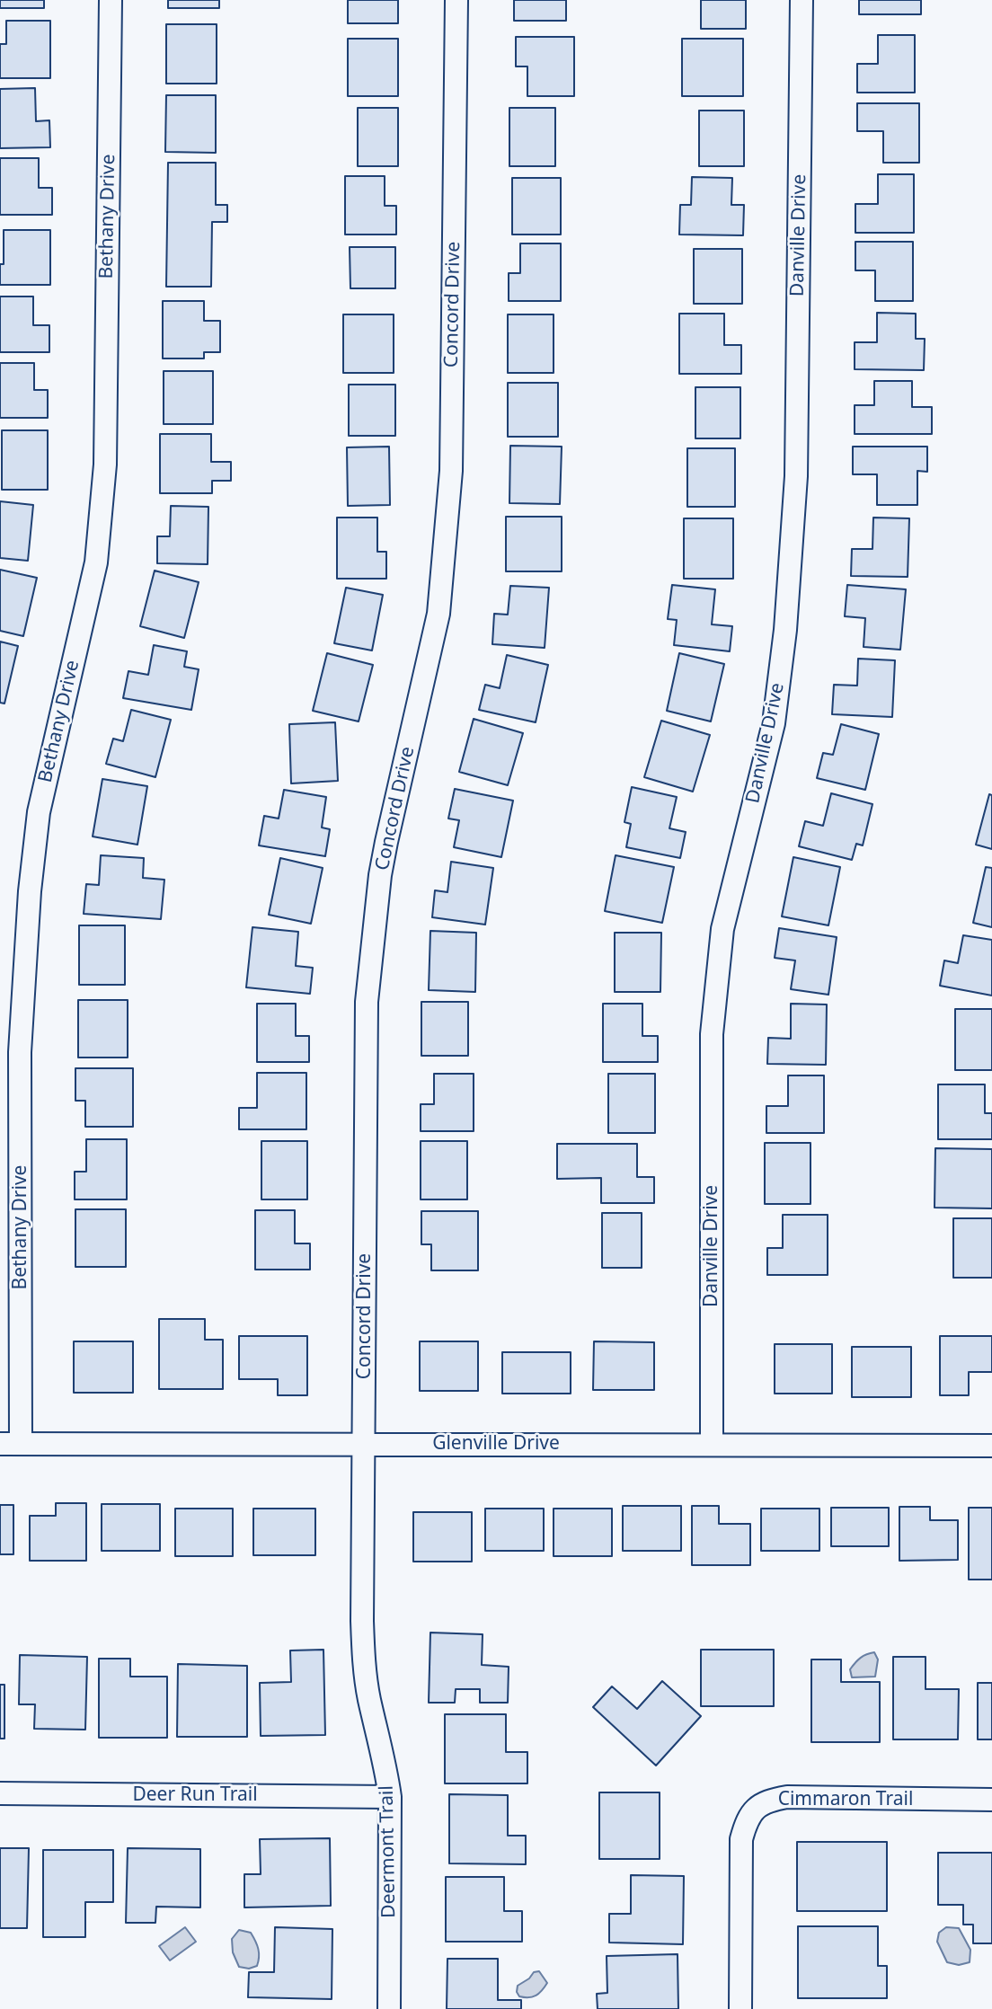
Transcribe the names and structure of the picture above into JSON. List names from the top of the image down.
{
  "streets": {
    "street": [
      "Bethany Drive",
      "Danville Drive",
      "Concord Drive",
      "Glenville Drive",
      "Deer Run Trail",
      "Cimmaron Trail",
      "Deermont Trail"
    ]
  },
  "crossings": [
    ["Bethany Drive", "Glenville Drive"],
    ["Danville Drive", "Glenville Drive"],
    ["Concord Drive", "Glenville Drive"],
    ["Concord Drive", "Deermont Trail"],
    ["Deer Run Trail", "Deermont Trail"]
  ]
}
